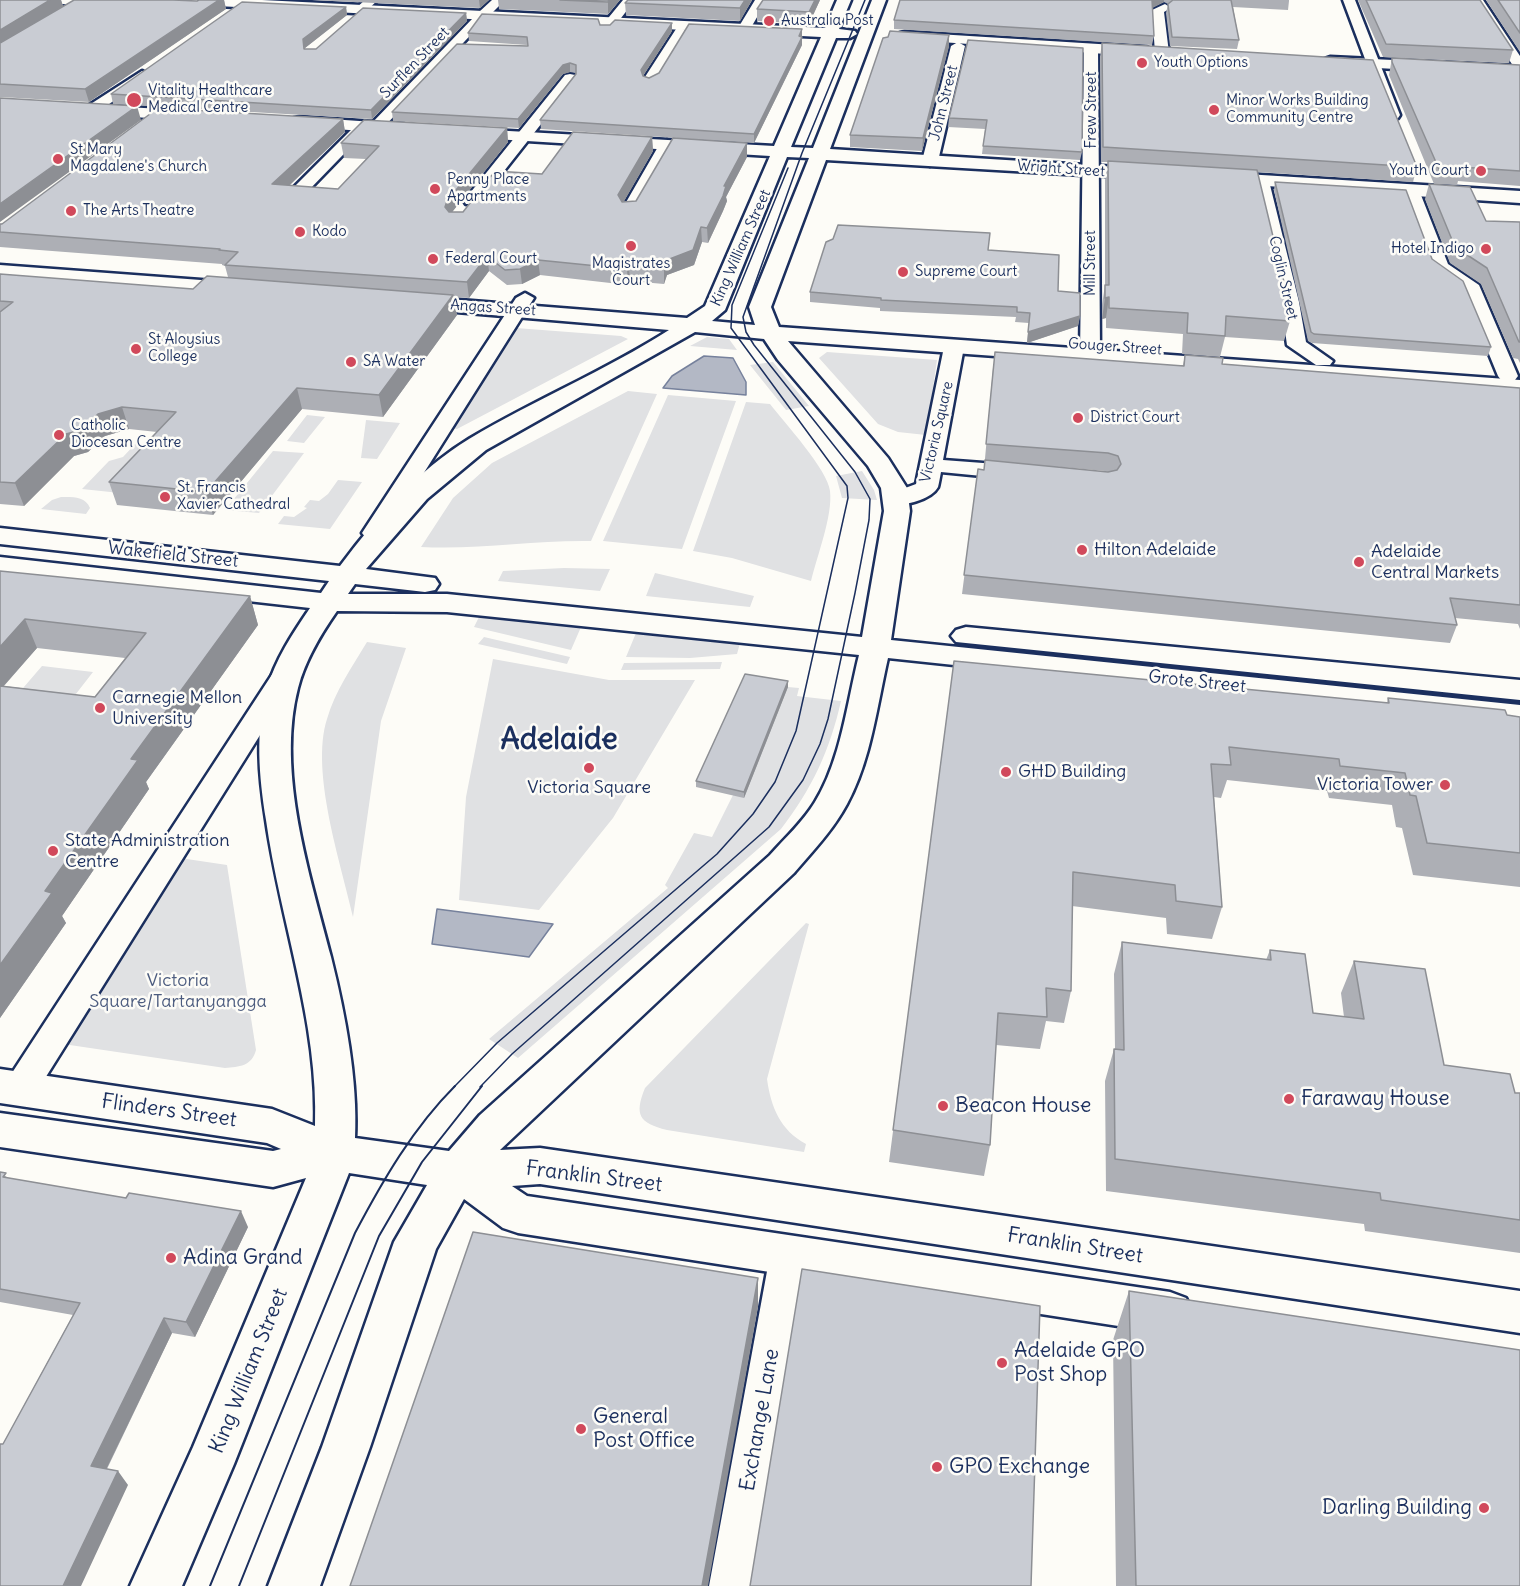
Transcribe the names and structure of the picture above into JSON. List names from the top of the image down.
{
  "streets": {
    "street": [
      "Surflen Street",
      "John Street",
      "Frew Street",
      "Wright Street",
      "King William Street",
      "Mill Street",
      "Coglin Street",
      "Angas Street",
      "Gouger Street",
      "Victoria Square",
      "Wakefield Street",
      "Grote Street",
      "Flinders Street",
      "Franklin Street",
      "Exchange Lane"
    ]
  },
  "crossings": [
    ["John Street", "Wright Street"],
    ["Frew Street", "Wright Street"],
    ["Frew Street", "Mill Street"],
    ["Wright Street", "King William Street"],
    ["Wright Street", "Mill Street"],
    ["King William Street", "Angas Street"],
    ["King William Street", "Gouger Street"],
    ["King William Street", "Victoria Square"],
    ["King William Street", "Wakefield Street"],
    ["King William Street", "Flinders Street"],
    ["Mill Street", "Gouger Street"],
    ["Coglin Street", "Gouger Street"],
    ["Angas Street", "Gouger Street"],
    ["Angas Street", "Victoria Square"],
    ["Gouger Street", "Victoria Square"],
    ["Victoria Square", "Grote Street"],
    ["Victoria Square", "Flinders Street"],
    ["Victoria Square", "Franklin Street"],
    ["Flinders Street", "Franklin Street"]
  ],
  "districts": ["Adelaide"],
  "parks": ["Victoria Square/Tartanyangga"],
  "places": [
    "Australia Post",
    "Youth Options",
    "Vitality Healthcare Medical Centre",
    "Minor Works Building Community Centre",
    "St Mary Magdalene's Church",
    "Youth Court",
    "Penny Place Apartments",
    "The Arts Theatre",
    "Kodo",
    "Magistrates Court",
    "Hotel Indigo",
    "Federal Court",
    "Supreme Court",
    "St Aloysius College",
    "SA Water",
    "District Court",
    "Catholic Diocesan Centre",
    "St. Francis Xavier Cathedral",
    "Hilton Adelaide",
    "Adelaide Central Markets",
    "Carnegie Mellon University",
    "Victoria Square",
    "GHD Building",
    "Victoria Tower",
    "State Administration Centre",
    "Faraway House",
    "Beacon House",
    "Adina Grand",
    "Adelaide GPO Post Shop",
    "General Post Office",
    "GPO Exchange",
    "Darling Building"
  ]
}
